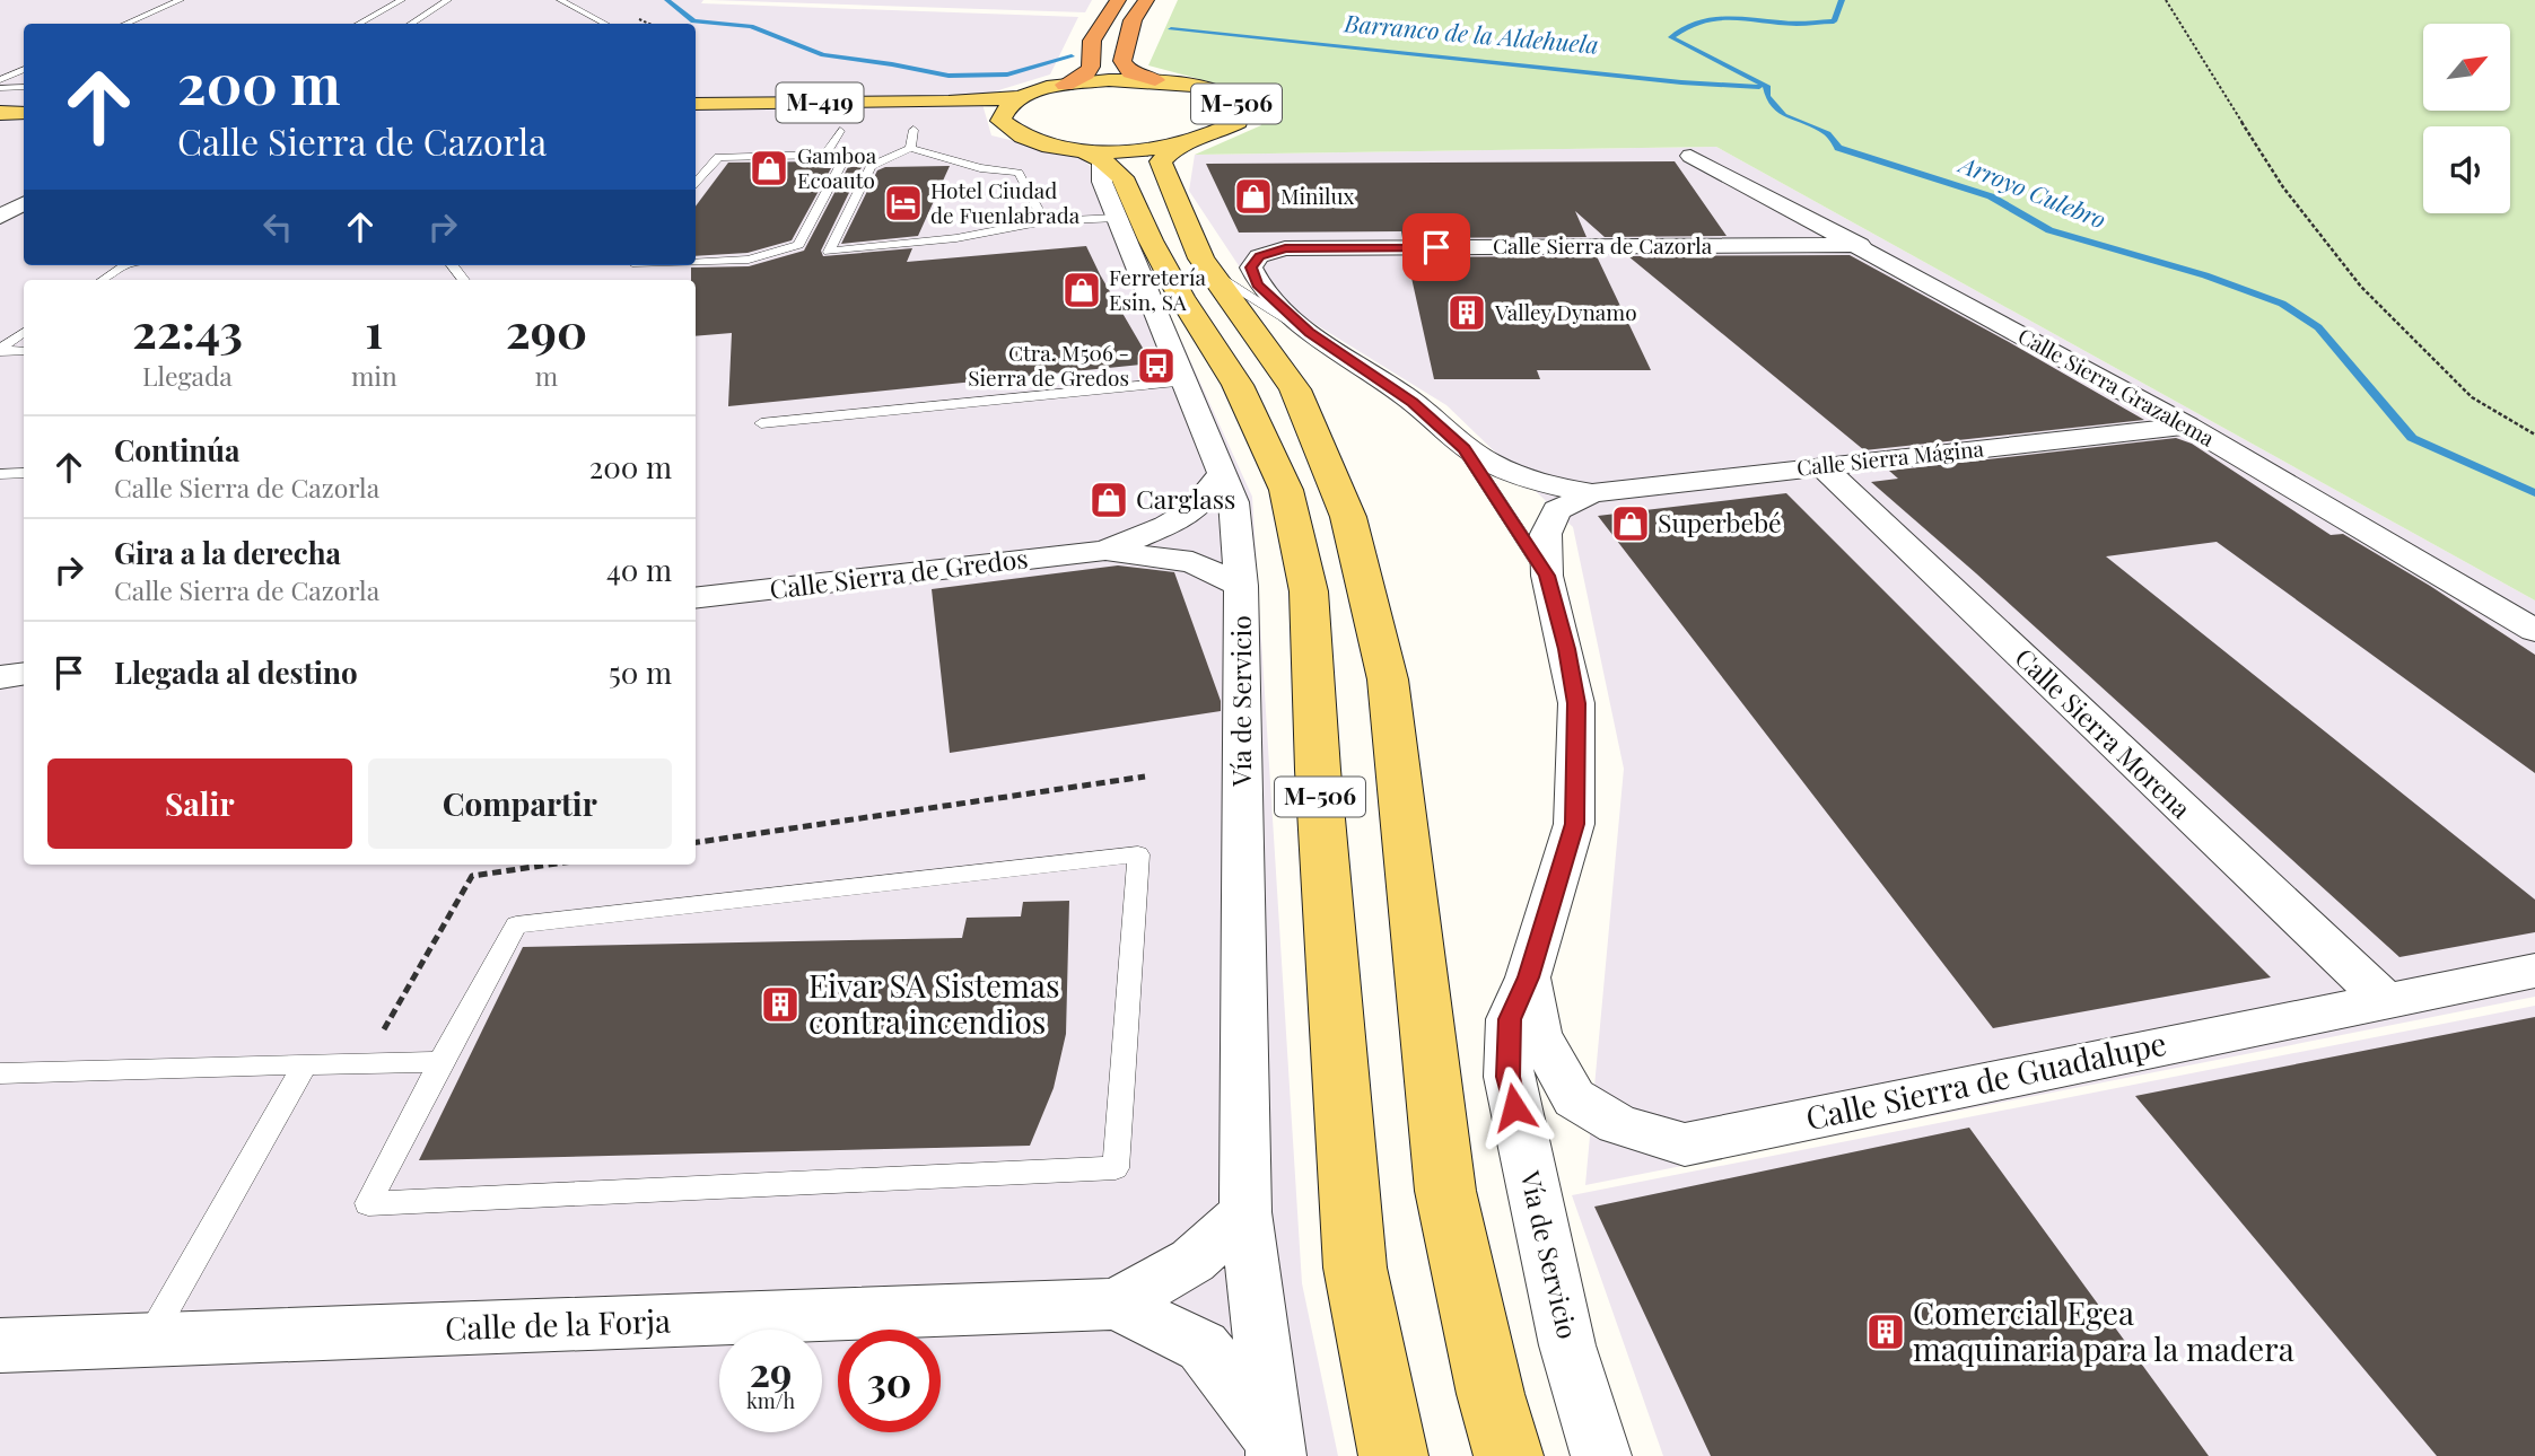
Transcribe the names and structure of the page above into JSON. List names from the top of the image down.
{
  "streets": {
    "highway": ["M-506"],
    "main road": ["M-419"],
    "street": [
      "Calle Sierra de Cazorla",
      "Calle Sierra Grazalema",
      "Calle Sierra Mágina",
      "Calle Sierra de Gredos",
      "Vía de Servicio",
      "Calle Sierra Morena",
      "Calle Sierra de Guadalupe",
      "Calle de la Forja"
    ]
  },
  "crossings": [
    ["M-419", "M-506"],
    ["M-506", "Vía de Servicio"],
    ["Calle Sierra de Cazorla", "Calle Sierra Grazalema"],
    ["Calle Sierra de Cazorla", "Vía de Servicio"],
    ["Calle Sierra Grazalema", "Calle Sierra Mágina"],
    ["Calle Sierra Mágina", "Vía de Servicio"],
    ["Calle Sierra Mágina", "Calle Sierra Morena"],
    ["Calle Sierra de Gredos", "Vía de Servicio"],
    ["Vía de Servicio", "Calle Sierra de Guadalupe"],
    ["Vía de Servicio", "Calle de la Forja"],
    ["Calle Sierra Morena", "Calle Sierra de Guadalupe"]
  ],
  "water": ["Barranco de la Aldehuela", "Arroyo Culebro"],
  "places": {
    "shop": [
      "Gamboa Ecoauto",
      "Minilux",
      "Ferretería Esin, SA",
      "Carglass",
      "Superbebé"
    ],
    "hotel": ["Hotel Ciudad de Fuenlabrada"],
    "building": ["Valley Dynamo", "Eivar SA Sistemas contra incendios", "Comercial Egea maquinaria para la madera"],
    "bus stop": ["Ctra. M506 - Sierra de Gredos"]
  },
  "north": "top right",
  "page": {
    "turn": ["200 m", "Calle Sierra de Cazorla"],
    "eta": [
      "22:43",
      "Llegada",
      "1",
      "min",
      "290",
      "m"
    ],
    "list": [
      {
        "name": "Continúa",
        "note": "Calle Sierra de Cazorla",
        "value": "200 m"
      },
      {
        "name": "Gira a la derecha",
        "note": "Calle Sierra de Cazorla",
        "value": "40 m"
      },
      {
        "name": "Llegada al destino",
        "value": "50 m"
      }
    ],
    "buttons": ["Salir", "Compartir"],
    "speed": "29 km/h",
    "limit": "30"
  }
}
